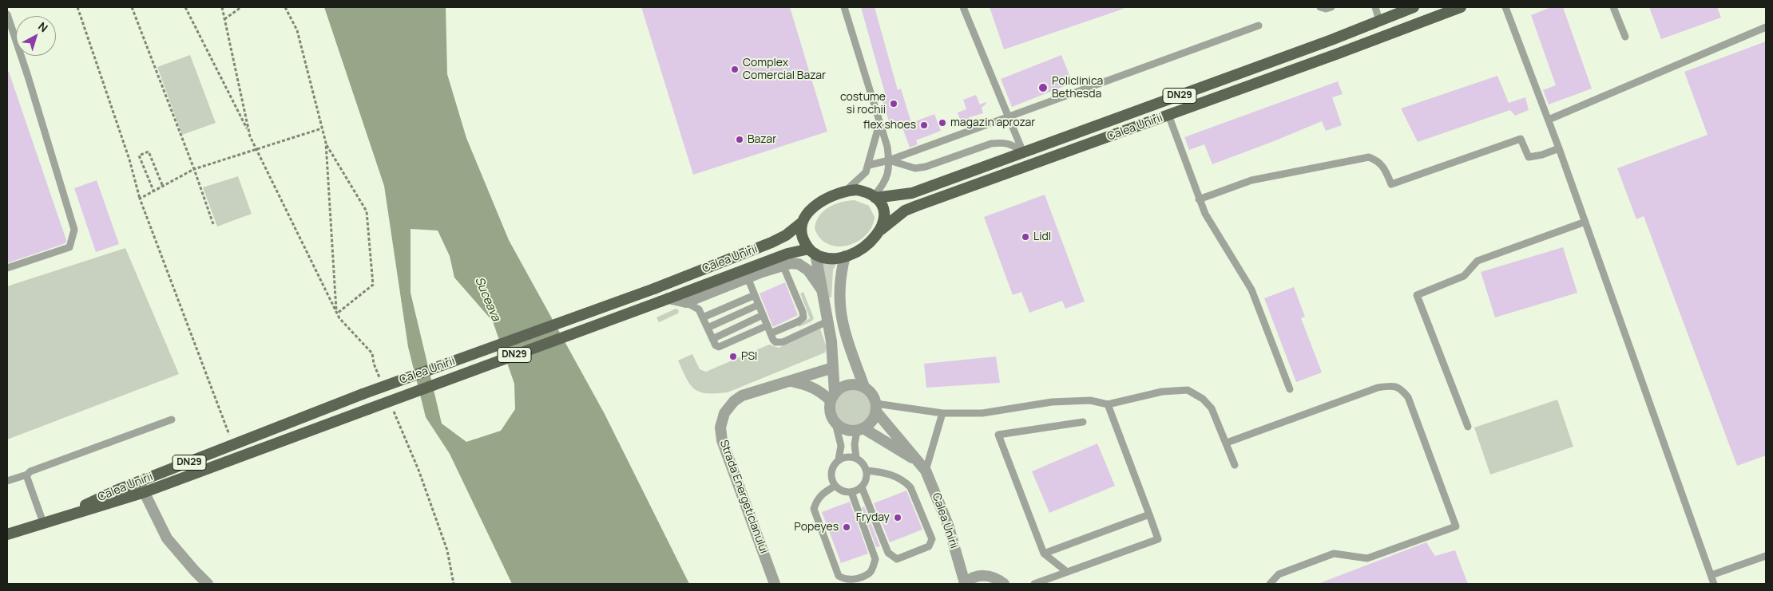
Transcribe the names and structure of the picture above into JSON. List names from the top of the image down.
{
  "streets": {
    "main road": ["DN29", "Calea Unirii"],
    "street": ["Strada Energeticianului"]
  },
  "crossings": [
    ["DN29", "Calea Unirii"]
  ],
  "water": ["Suceava"],
  "places": [
    "Complex Comercial Bazar",
    "Policlinica Bethesda",
    "costume si rochii",
    "magazin aprozar",
    "flex shoes",
    "Bazar",
    "Lidl",
    "PSI",
    "Fryday",
    "Popeyes"
  ],
  "north": "top right"
}
